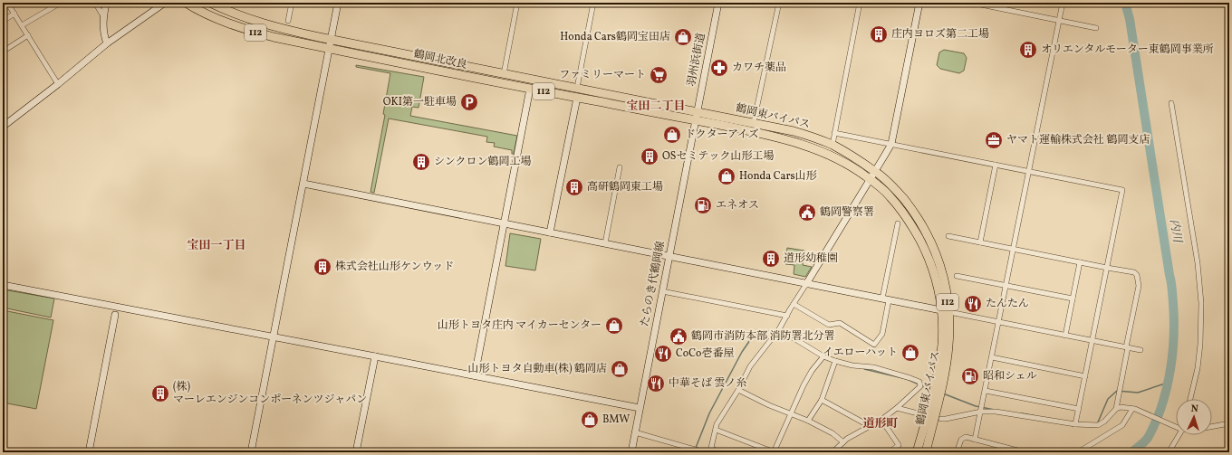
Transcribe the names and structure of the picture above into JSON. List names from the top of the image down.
{
  "streets": {
    "highway": ["112", "鶴岡北改良", "鶴岡東バイパス"],
    "street": ["羽州浜街道", "たらのき代鶴岡線"]
  },
  "crossings": [
    ["鶴岡北改良", "羽州浜街道"],
    ["鶴岡北改良", "鶴岡東バイパス"],
    ["鶴岡北改良", "たらのき代鶴岡線"],
    ["羽州浜街道", "鶴岡東バイパス"],
    ["羽州浜街道", "たらのき代鶴岡線"],
    ["鶴岡東バイパス", "たらのき代鶴岡線"]
  ],
  "districts": ["宝田二丁目", "宝田一丁目", "道形町"],
  "water": ["内川"],
  "places": {
    "building": [
      "庄内ヨロズ第二工場",
      "オリエンタルモーター東鶴岡事業所",
      "OSセミテック山形工場",
      "シンクロン鶴岡工場",
      "高研鶴岡東工場",
      "道形幼稚園",
      "株式会社山形ケンウッド",
      "(株) マーレエンジンコンポーネンツジャパン"
    ],
    "shop": [
      "Honda Cars鶴岡宝田店",
      "ドクターアイズ",
      "Honda Cars山形",
      "山形トヨタ庄内 マイカーセンター",
      "イエローハット",
      "山形トヨタ自動車(株) 鶴岡店",
      "BMW"
    ],
    "pharmacy": ["カワチ薬品"],
    "supermarket": ["ファミリーマート"],
    "parking": ["OKI第一駐車場"],
    "office": ["ヤマト運輸株式会社 鶴岡支店"],
    "fuel station": ["エネオス", "昭和シェル"],
    "public building": ["鶴岡警察署", "鶴岡市消防本部 消防署北分署"],
    "restaurant": ["たんたん", "CoCo壱番屋", "中華そば 雲ノ糸"]
  },
  "north": "top"
}
